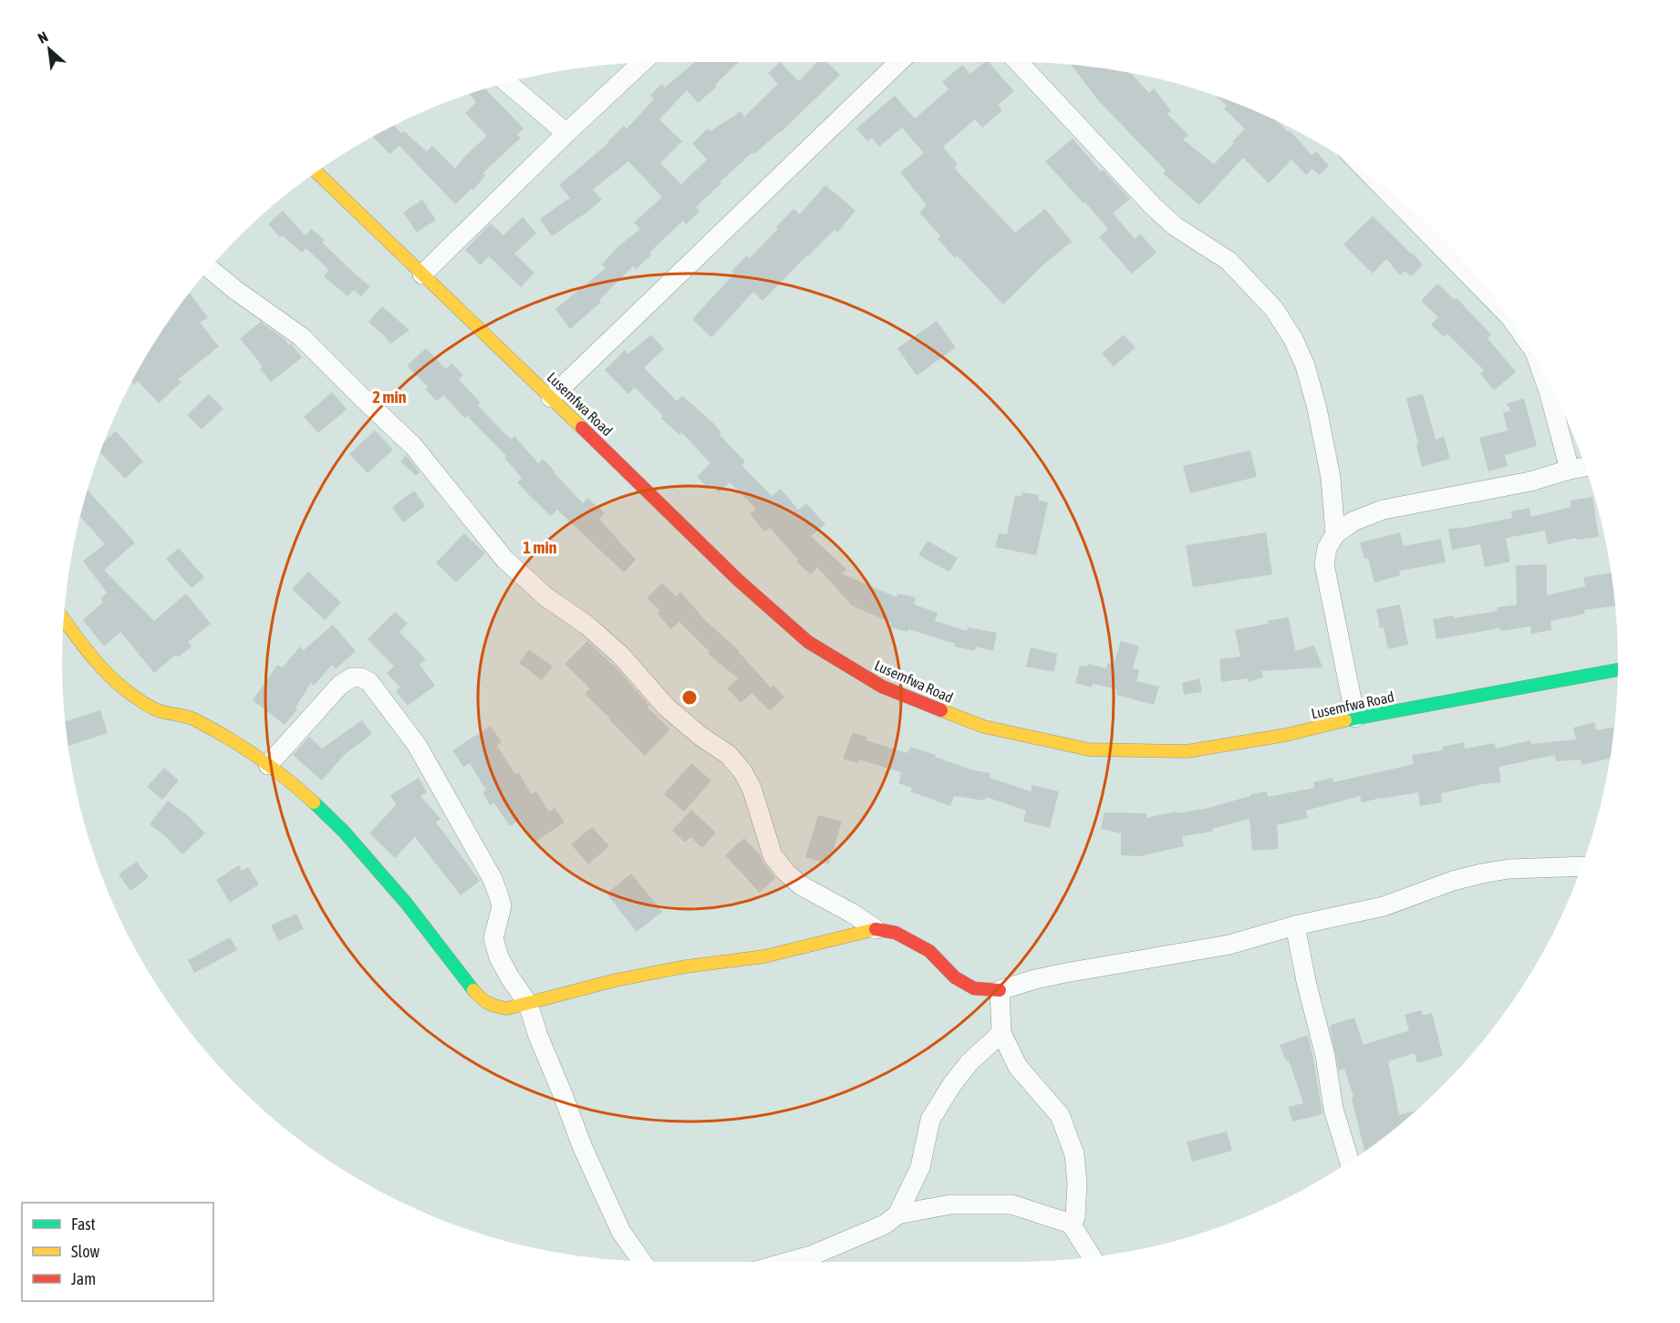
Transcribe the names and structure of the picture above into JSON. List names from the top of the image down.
{
  "streets": {
    "street": ["Lusemfwa Road"]
  },
  "legend": ["Fast", "Slow", "Jam"],
  "north": "top left",
  "rings": ["2 min", "1 min"]
}
